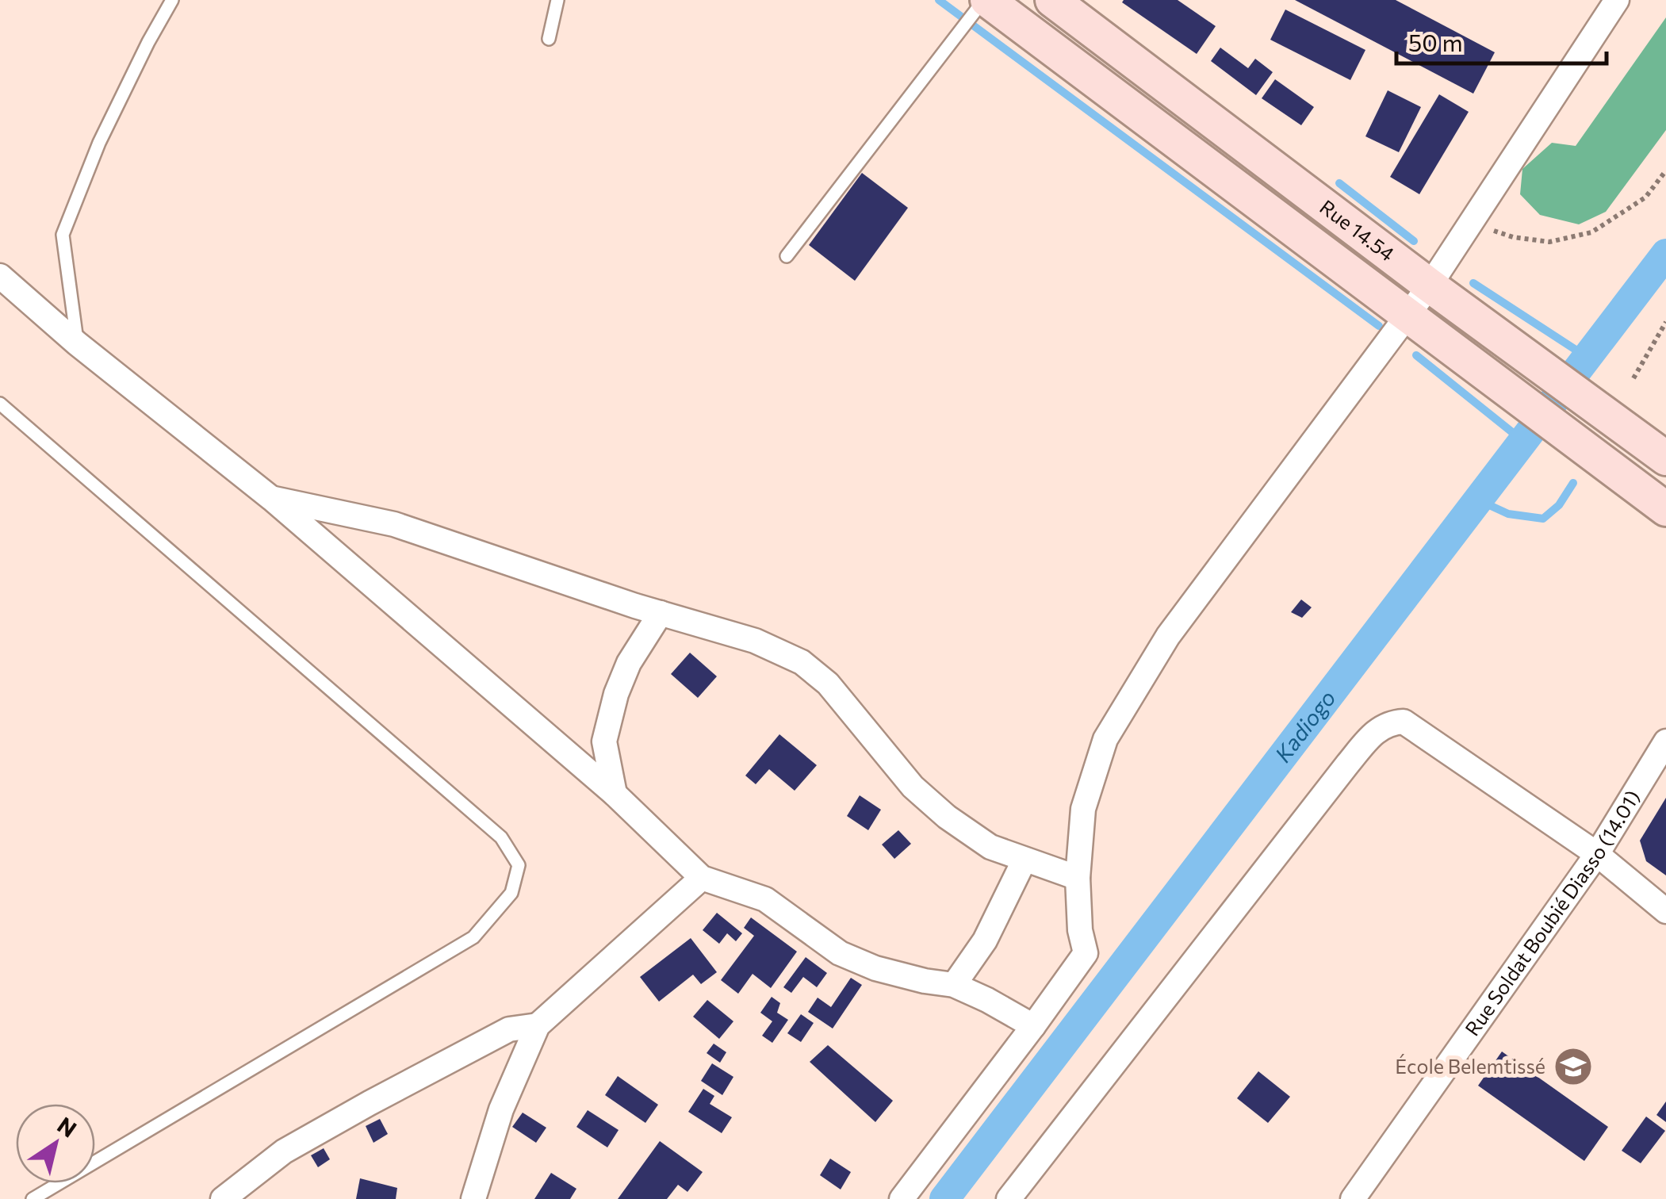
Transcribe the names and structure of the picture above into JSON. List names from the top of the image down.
{
  "streets": {
    "main road": ["Rue 14.54"],
    "street": ["Rue Soldat Boubié Diasso (14.01)"]
  },
  "water": ["Kadiogo"],
  "places": {
    "school or university": ["École Belemtissé"]
  },
  "scale_bar": "50 m",
  "north": "top right"
}
